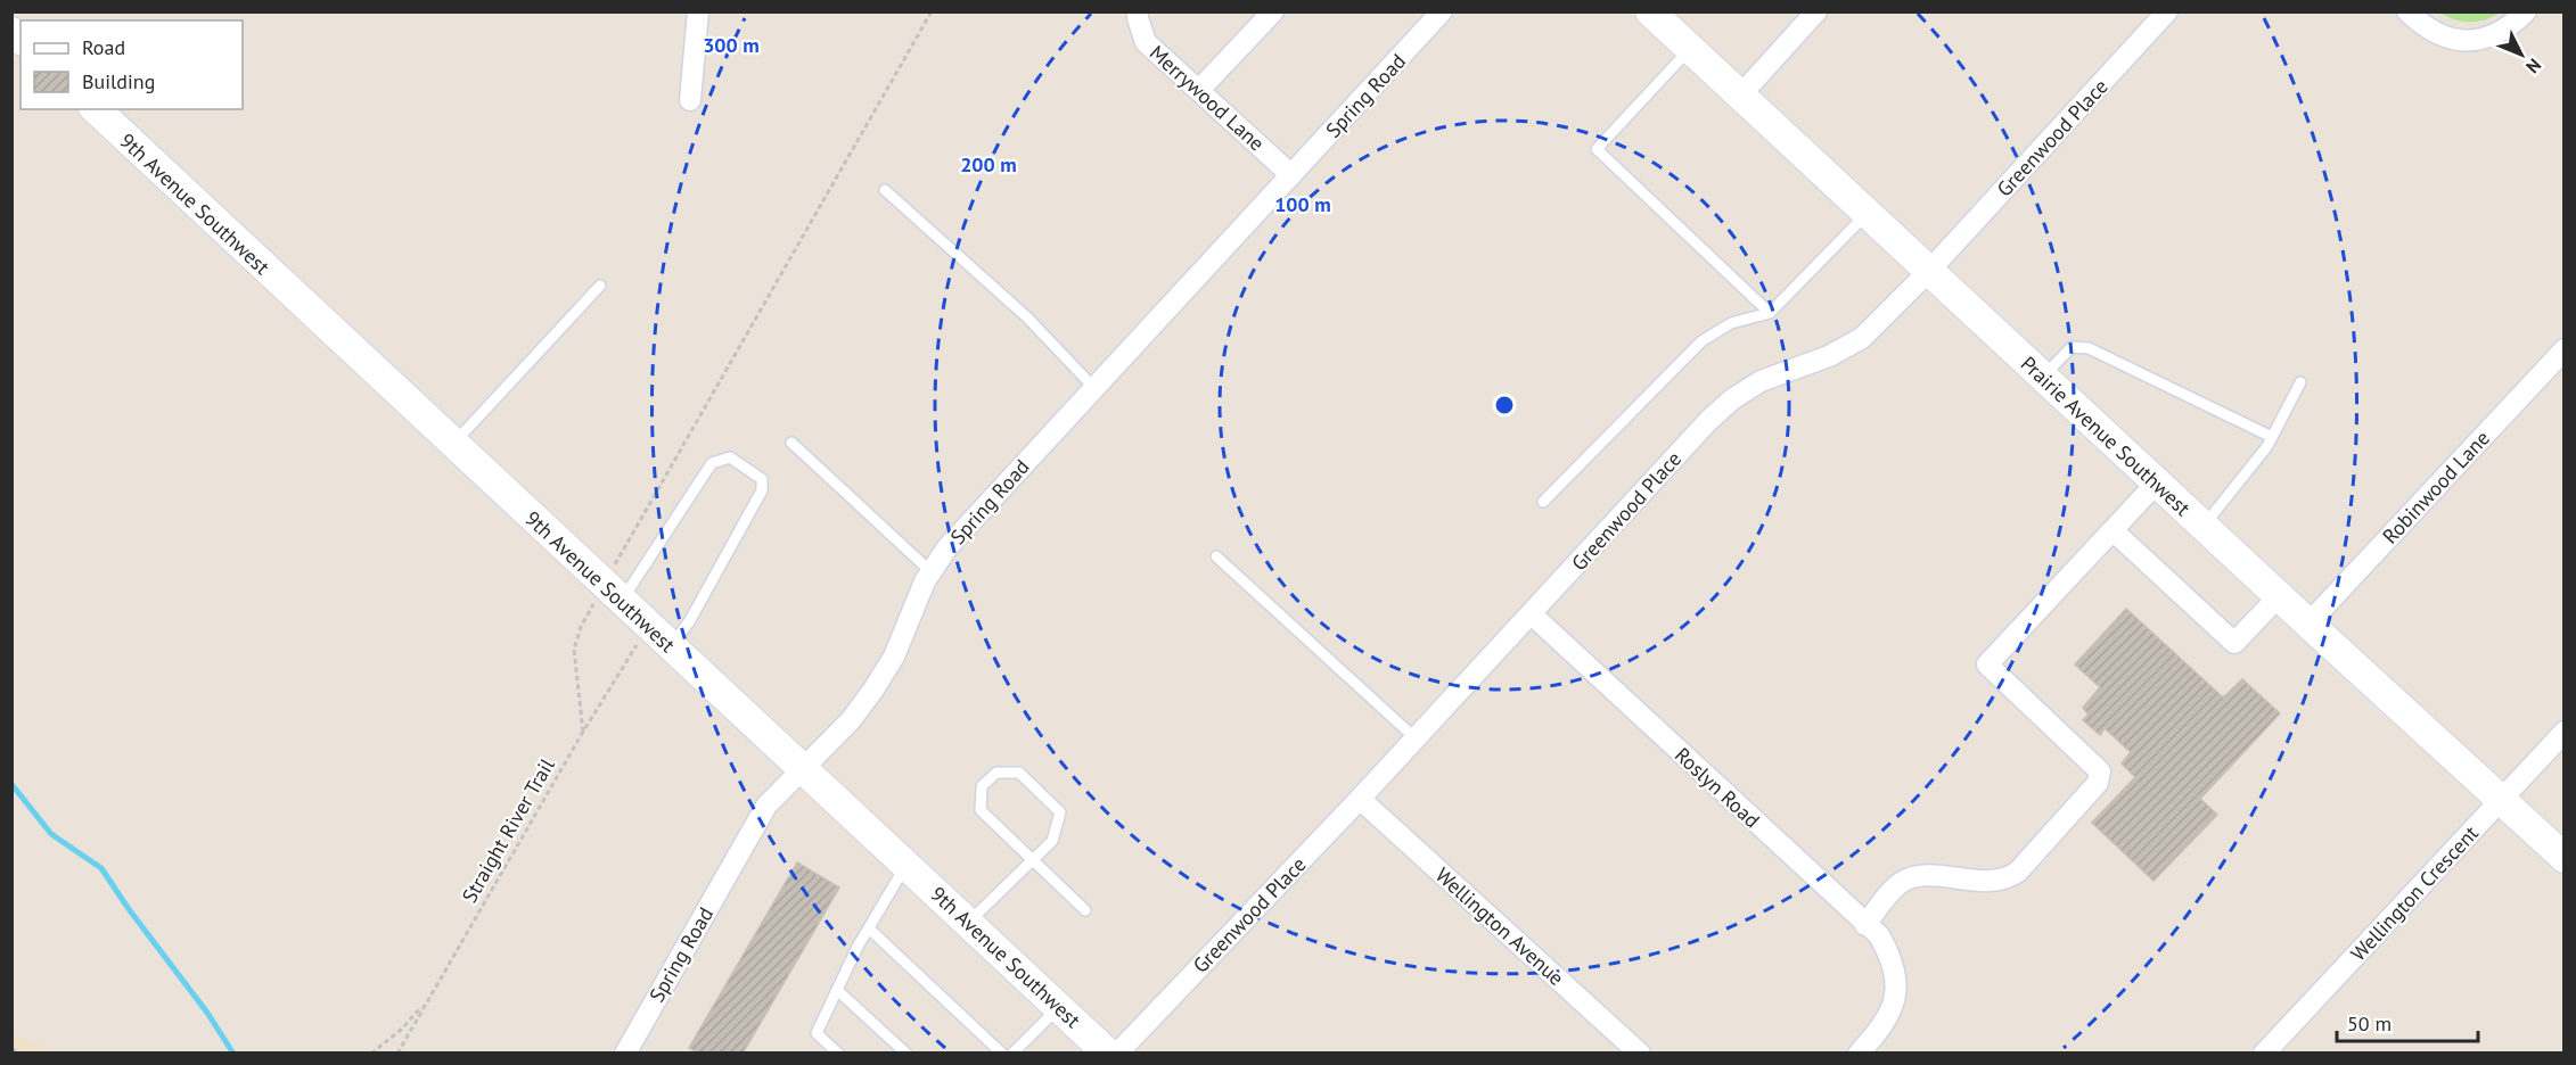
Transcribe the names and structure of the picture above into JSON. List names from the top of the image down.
{
  "streets": {
    "street": [
      "Spring Road",
      "Merrywood Lane",
      "Greenwood Place",
      "9th Avenue Southwest",
      "Prairie Avenue Southwest",
      "Robinwood Lane",
      "Roslyn Road",
      "Wellington Crescent",
      "Wellington Avenue"
    ],
    "path": ["Straight River Trail"]
  },
  "crossings": [
    ["Spring Road", "Merrywood Lane"],
    ["Spring Road", "9th Avenue Southwest"],
    ["Greenwood Place", "Prairie Avenue Southwest"],
    ["Greenwood Place", "Roslyn Road"],
    ["Greenwood Place", "Wellington Avenue"],
    ["9th Avenue Southwest", "Straight River Trail"],
    ["Prairie Avenue Southwest", "Robinwood Lane"],
    ["Prairie Avenue Southwest", "Wellington Crescent"]
  ],
  "legend": ["Road", "Building"],
  "scale_bar": "50 m",
  "north": "bottom right",
  "rings": ["300 m", "200 m", "100 m"]
}
